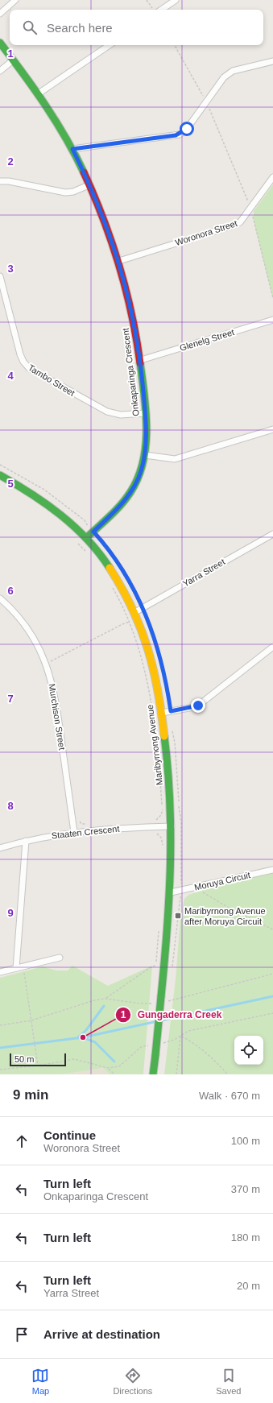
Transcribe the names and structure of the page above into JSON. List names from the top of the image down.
{
  "streets": {
    "street": [
      "Woronora Street",
      "Glenelg Street",
      "Onkaparinga Crescent",
      "Tambo Street",
      "Yarra Street",
      "Murchison Street",
      "Maribyrnong Avenue",
      "Staaten Crescent",
      "Moruya Circuit"
    ]
  },
  "crossings": [
    ["Woronora Street", "Onkaparinga Crescent"],
    ["Glenelg Street", "Onkaparinga Crescent"],
    ["Onkaparinga Crescent", "Tambo Street"],
    ["Onkaparinga Crescent", "Maribyrnong Avenue"],
    ["Yarra Street", "Maribyrnong Avenue"],
    ["Murchison Street", "Staaten Crescent"],
    ["Maribyrnong Avenue", "Staaten Crescent"],
    ["Maribyrnong Avenue", "Moruya Circuit"]
  ],
  "places": {
    "transit": ["Maribyrnong Avenue after Moruya Circuit"],
    "other": ["Gungaderra Creek"]
  },
  "scale_bar": "50 m",
  "page": {
    "search": "Search here",
    "scale": "50 m",
    "heading": ["9 min", "Walk · 670 m"],
    "list": [
      ["Continue", "Woronora Street", "100 m"],
      ["Turn left", "Onkaparinga Crescent", "370 m"],
      ["Turn left", "180 m"],
      ["Turn left", "Yarra Street", "20 m"],
      "Arrive at destination"
    ],
    "nav": ["Map", "Directions", "Saved"]
  },
  "grid": {
    "rows": [
      "1",
      "2",
      "3",
      "4",
      "5",
      "6",
      "7",
      "8",
      "9"
    ]
  }
}
